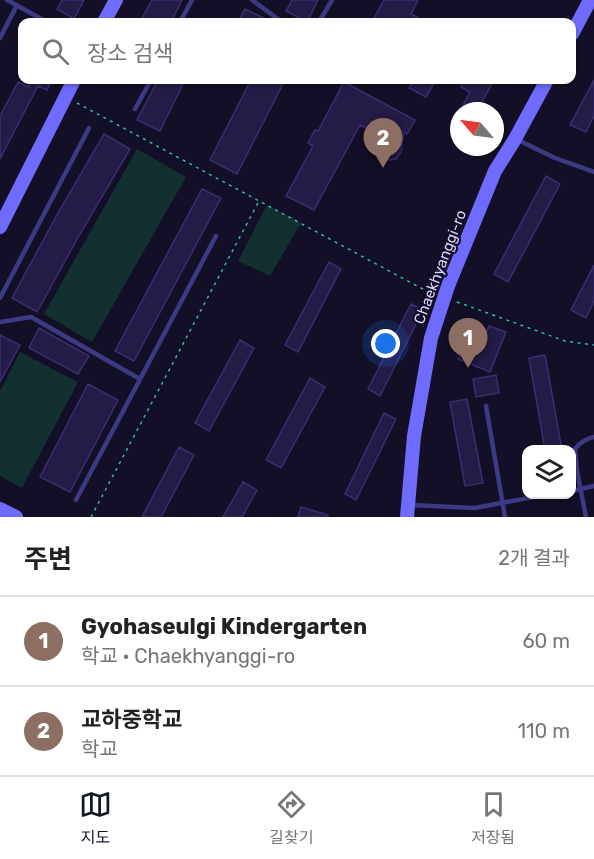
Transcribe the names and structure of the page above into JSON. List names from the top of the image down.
{
  "streets": {
    "street": ["Chaekhyanggi-ro"]
  },
  "north": "top left",
  "page": {
    "search": "장소 검색",
    "pins": ["2", "1"],
    "heading": ["주변", "2개 결과"],
    "list": [
      {
        "mark": "1",
        "name": "Gyohaseulgi Kindergarten",
        "note": "학교 · Chaekhyanggi-ro",
        "value": "60 m"
      },
      {
        "mark": "2",
        "name": "교하중학교",
        "note": "학교",
        "value": "110 m"
      }
    ],
    "nav": ["지도", "길찾기", "저장됨"]
  }
}
